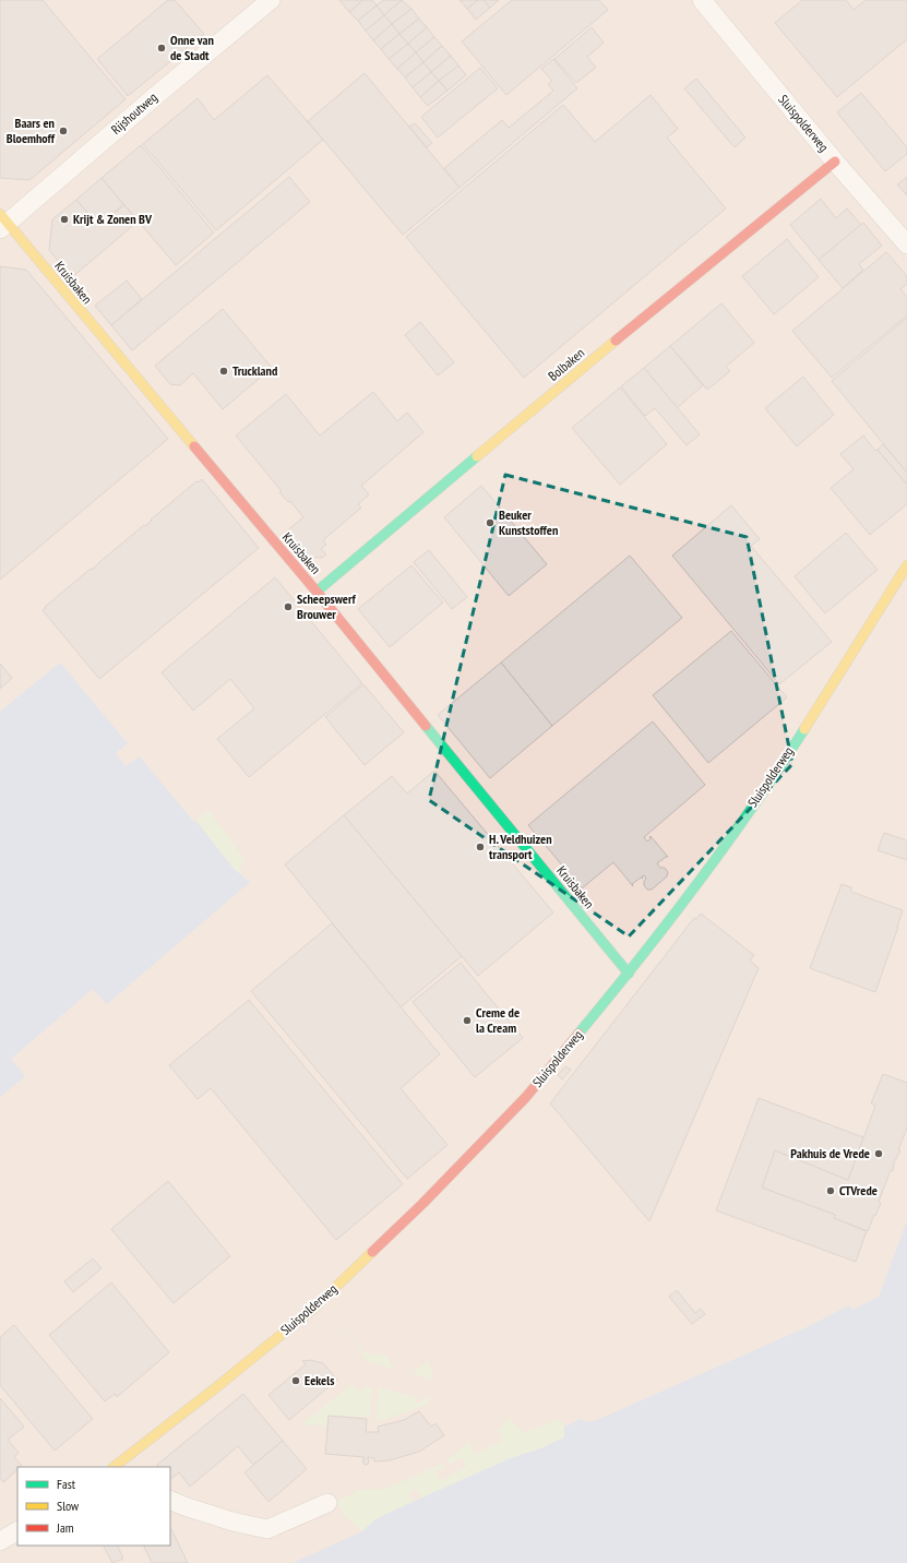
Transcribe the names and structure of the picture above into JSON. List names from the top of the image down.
{
  "streets": {
    "street": [
      "Rijshoutweg",
      "Sluispolderweg",
      "Kruisbaken",
      "Bolbaken"
    ]
  },
  "crossings": [
    ["Rijshoutweg", "Kruisbaken"],
    ["Sluispolderweg", "Kruisbaken"],
    ["Sluispolderweg", "Bolbaken"],
    ["Kruisbaken", "Bolbaken"]
  ],
  "places": [
    "Onne van de Stadt",
    "Baars en Bloemhoff",
    "Krijt & Zonen BV",
    "Truckland",
    "Beuker Kunststoffen",
    "Scheepswerf Brouwer",
    "H. Veldhuizen transport",
    "Creme de la Cream",
    "Pakhuis de Vrede",
    "CTVrede",
    "Eekels"
  ],
  "legend": ["Fast", "Slow", "Jam"]
}
